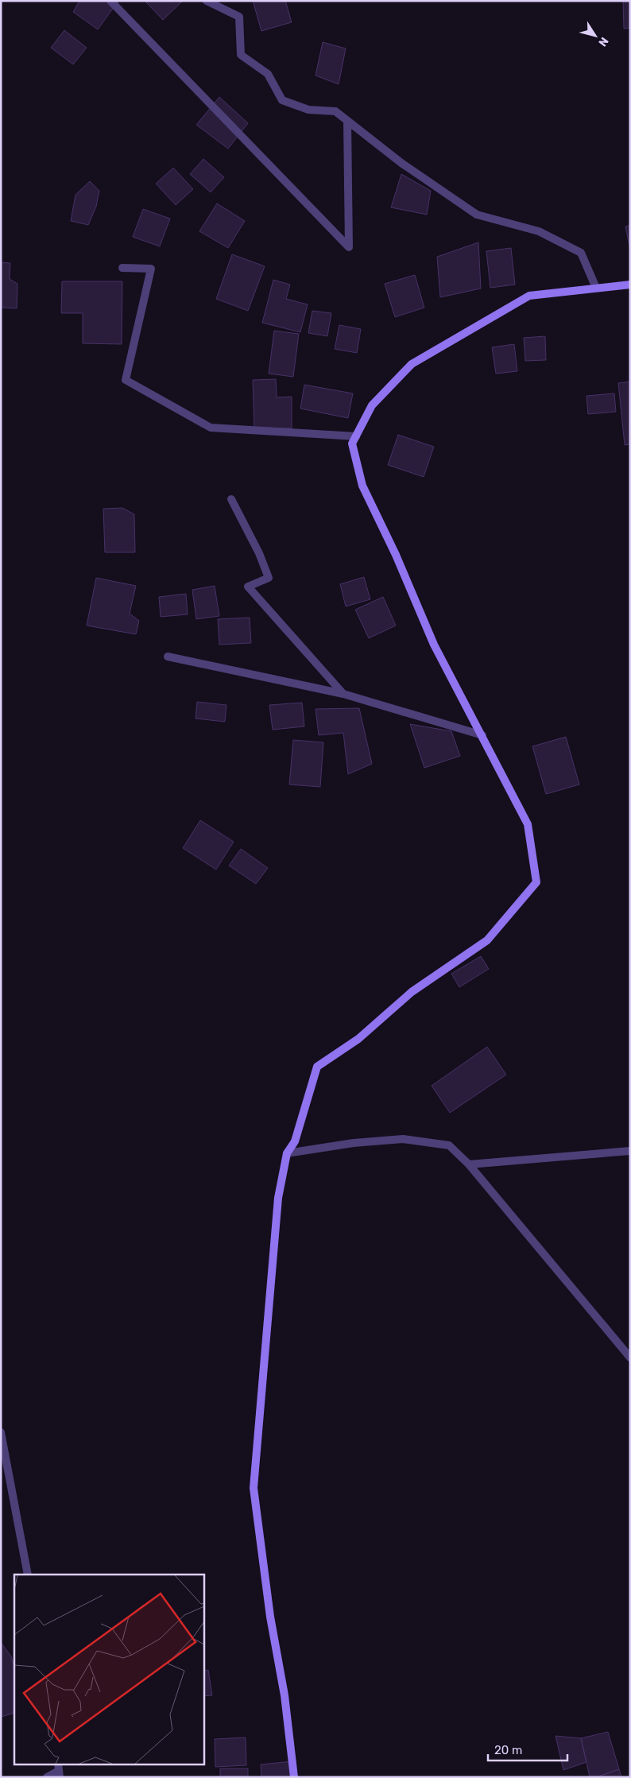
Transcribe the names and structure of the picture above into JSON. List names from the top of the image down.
{
  "scale_bar": "20 m",
  "north": "bottom right"
}
